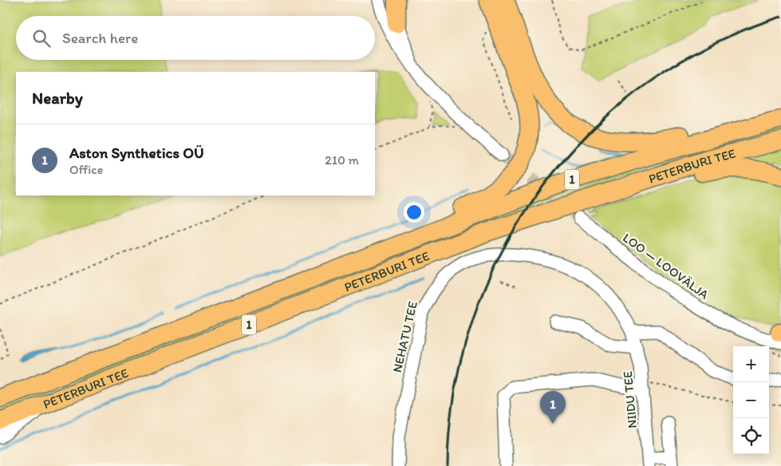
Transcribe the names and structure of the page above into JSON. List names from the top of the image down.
{
  "streets": {
    "highway": ["PETERBURI TEE", "1"],
    "street": ["LOO — LOOVÄLJA", "NEHATU TEE", "NIIDU TEE"]
  },
  "crossings": [
    ["NEHATU TEE", "NIIDU TEE"]
  ],
  "page": {
    "search": "Search here",
    "heading": "Nearby",
    "list": [
      {
        "mark": "1",
        "name": "Aston Synthetics OÜ",
        "note": "Office",
        "value": "210 m"
      }
    ],
    "map_buttons": ["+", "−"],
    "pins": "1"
  }
}
